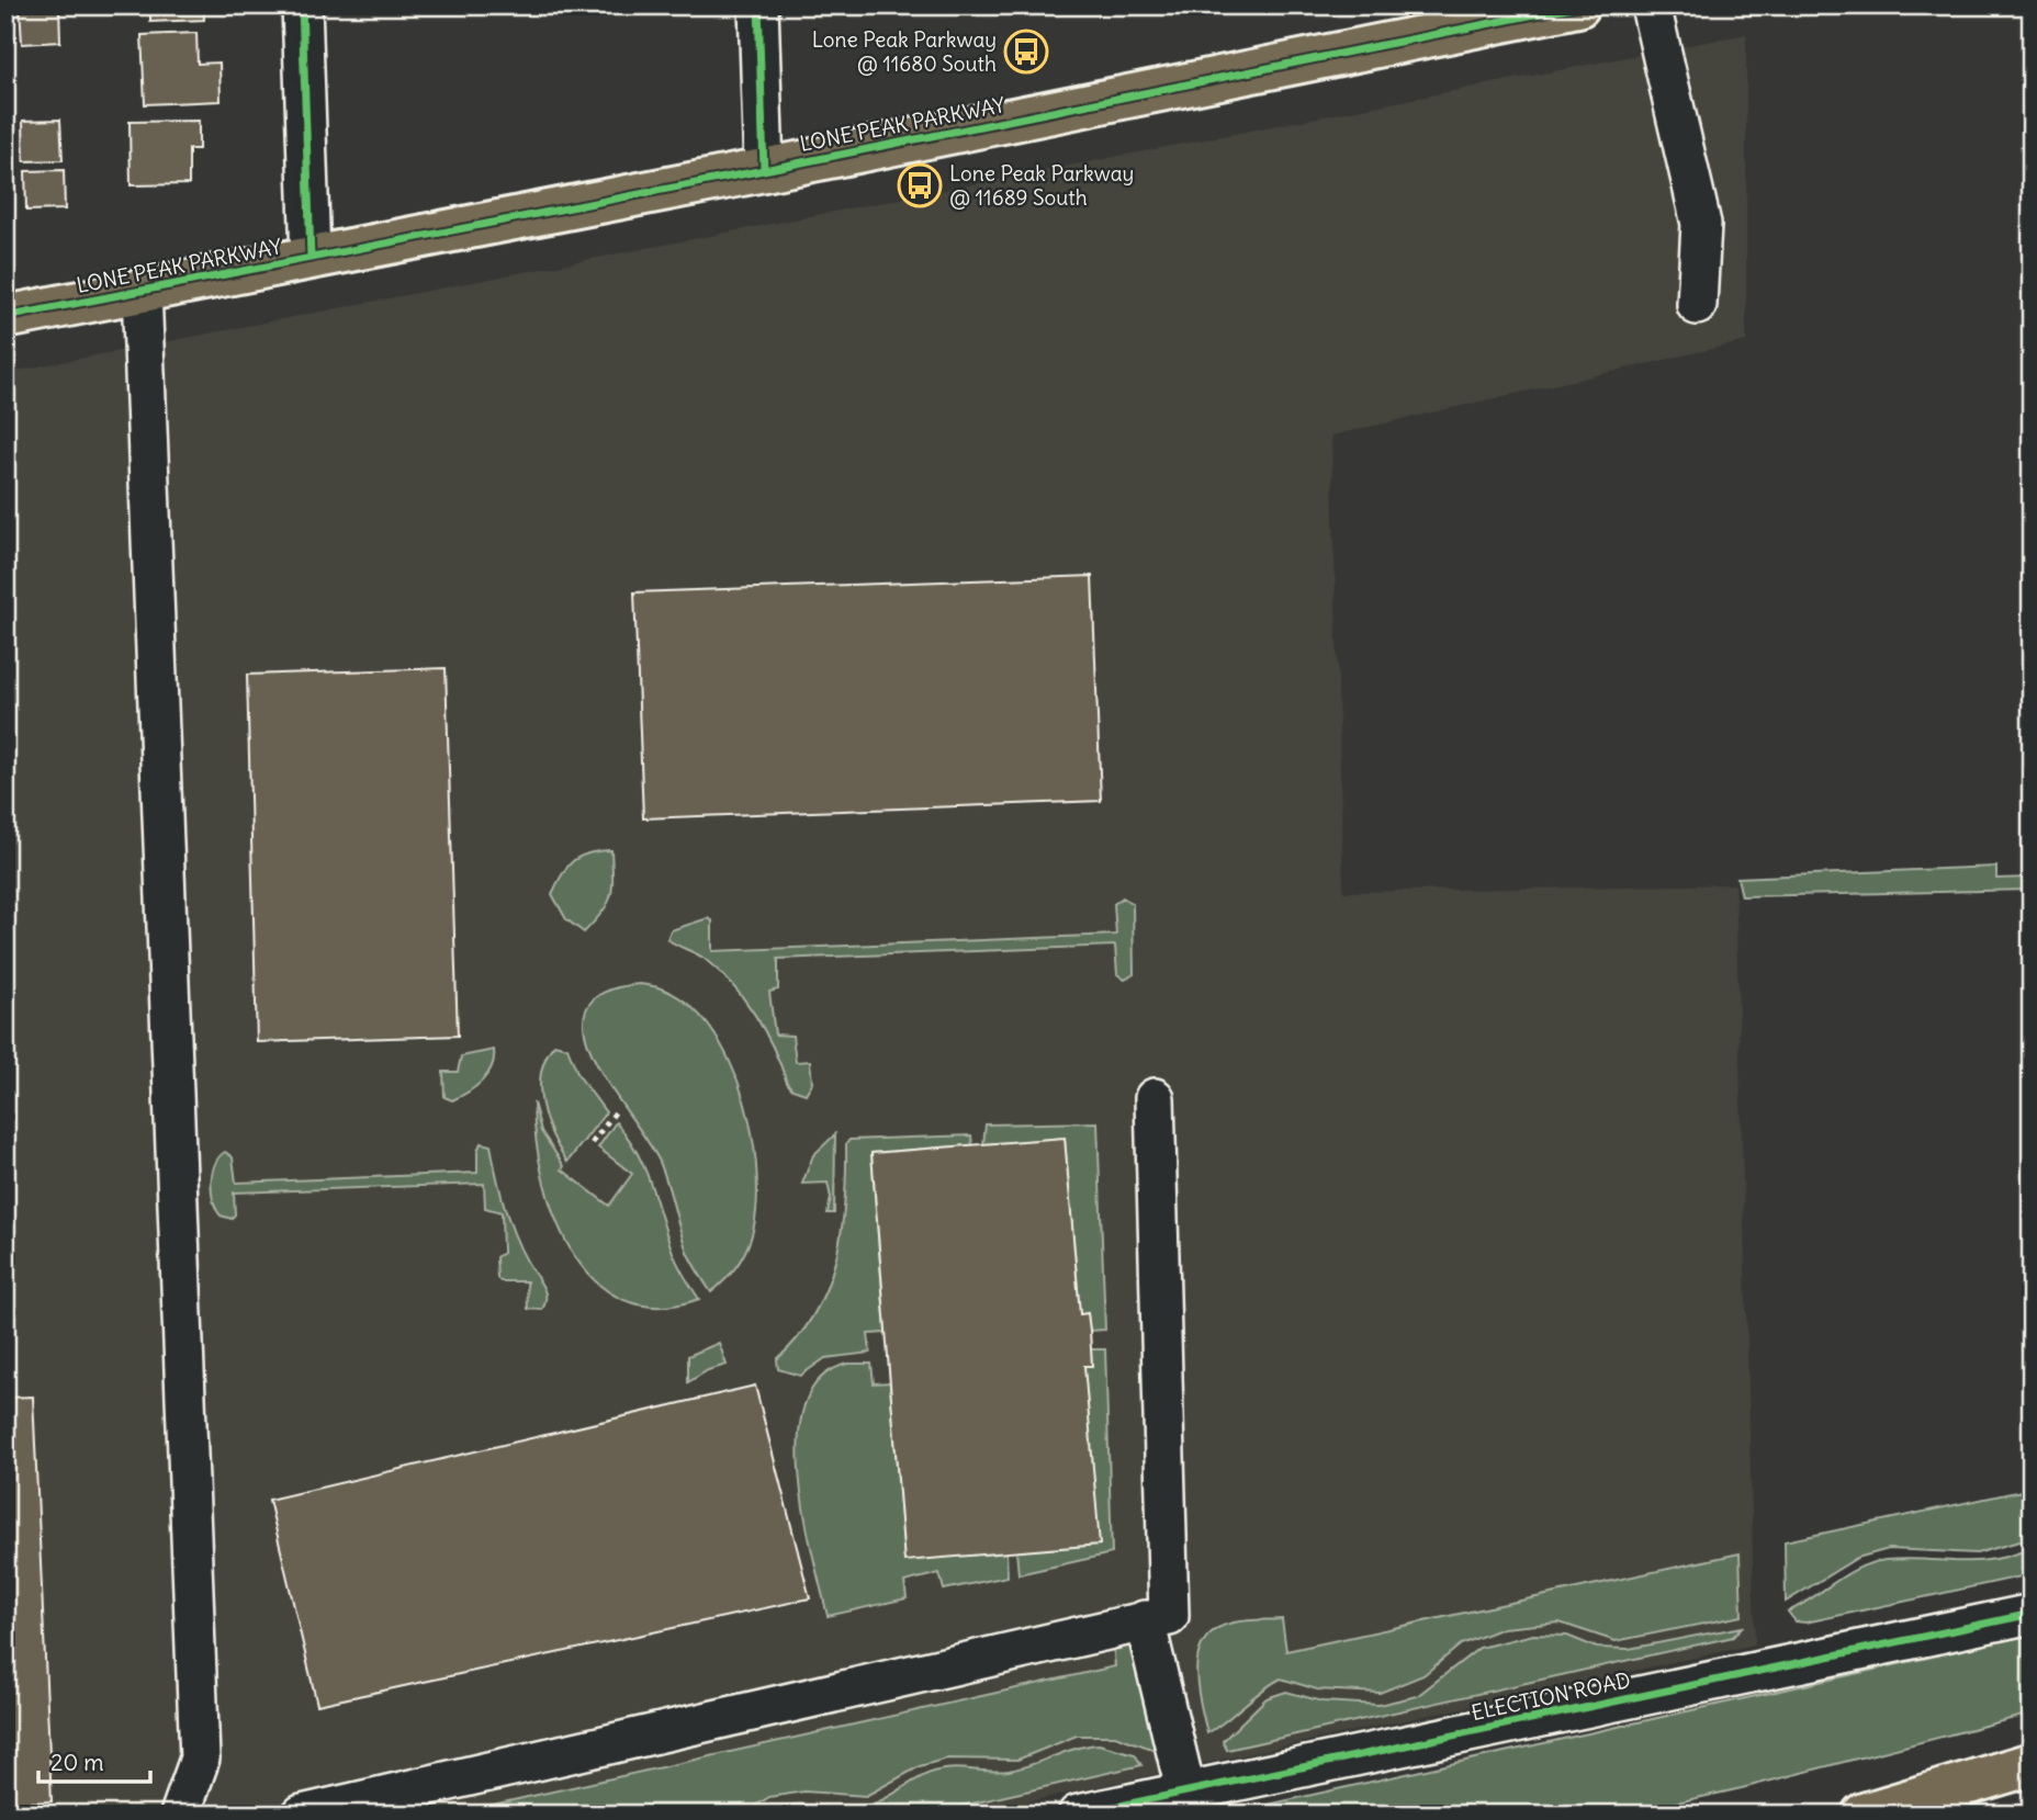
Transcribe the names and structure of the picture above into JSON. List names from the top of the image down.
{
  "streets": {
    "main road": ["LONE PEAK PARKWAY"],
    "street": ["ELECTION ROAD"]
  },
  "places": {
    "bus stop": ["Lone Peak Parkway @ 11680 South", "Lone Peak Parkway @ 11689 South"]
  },
  "scale_bar": "20 m"
}
